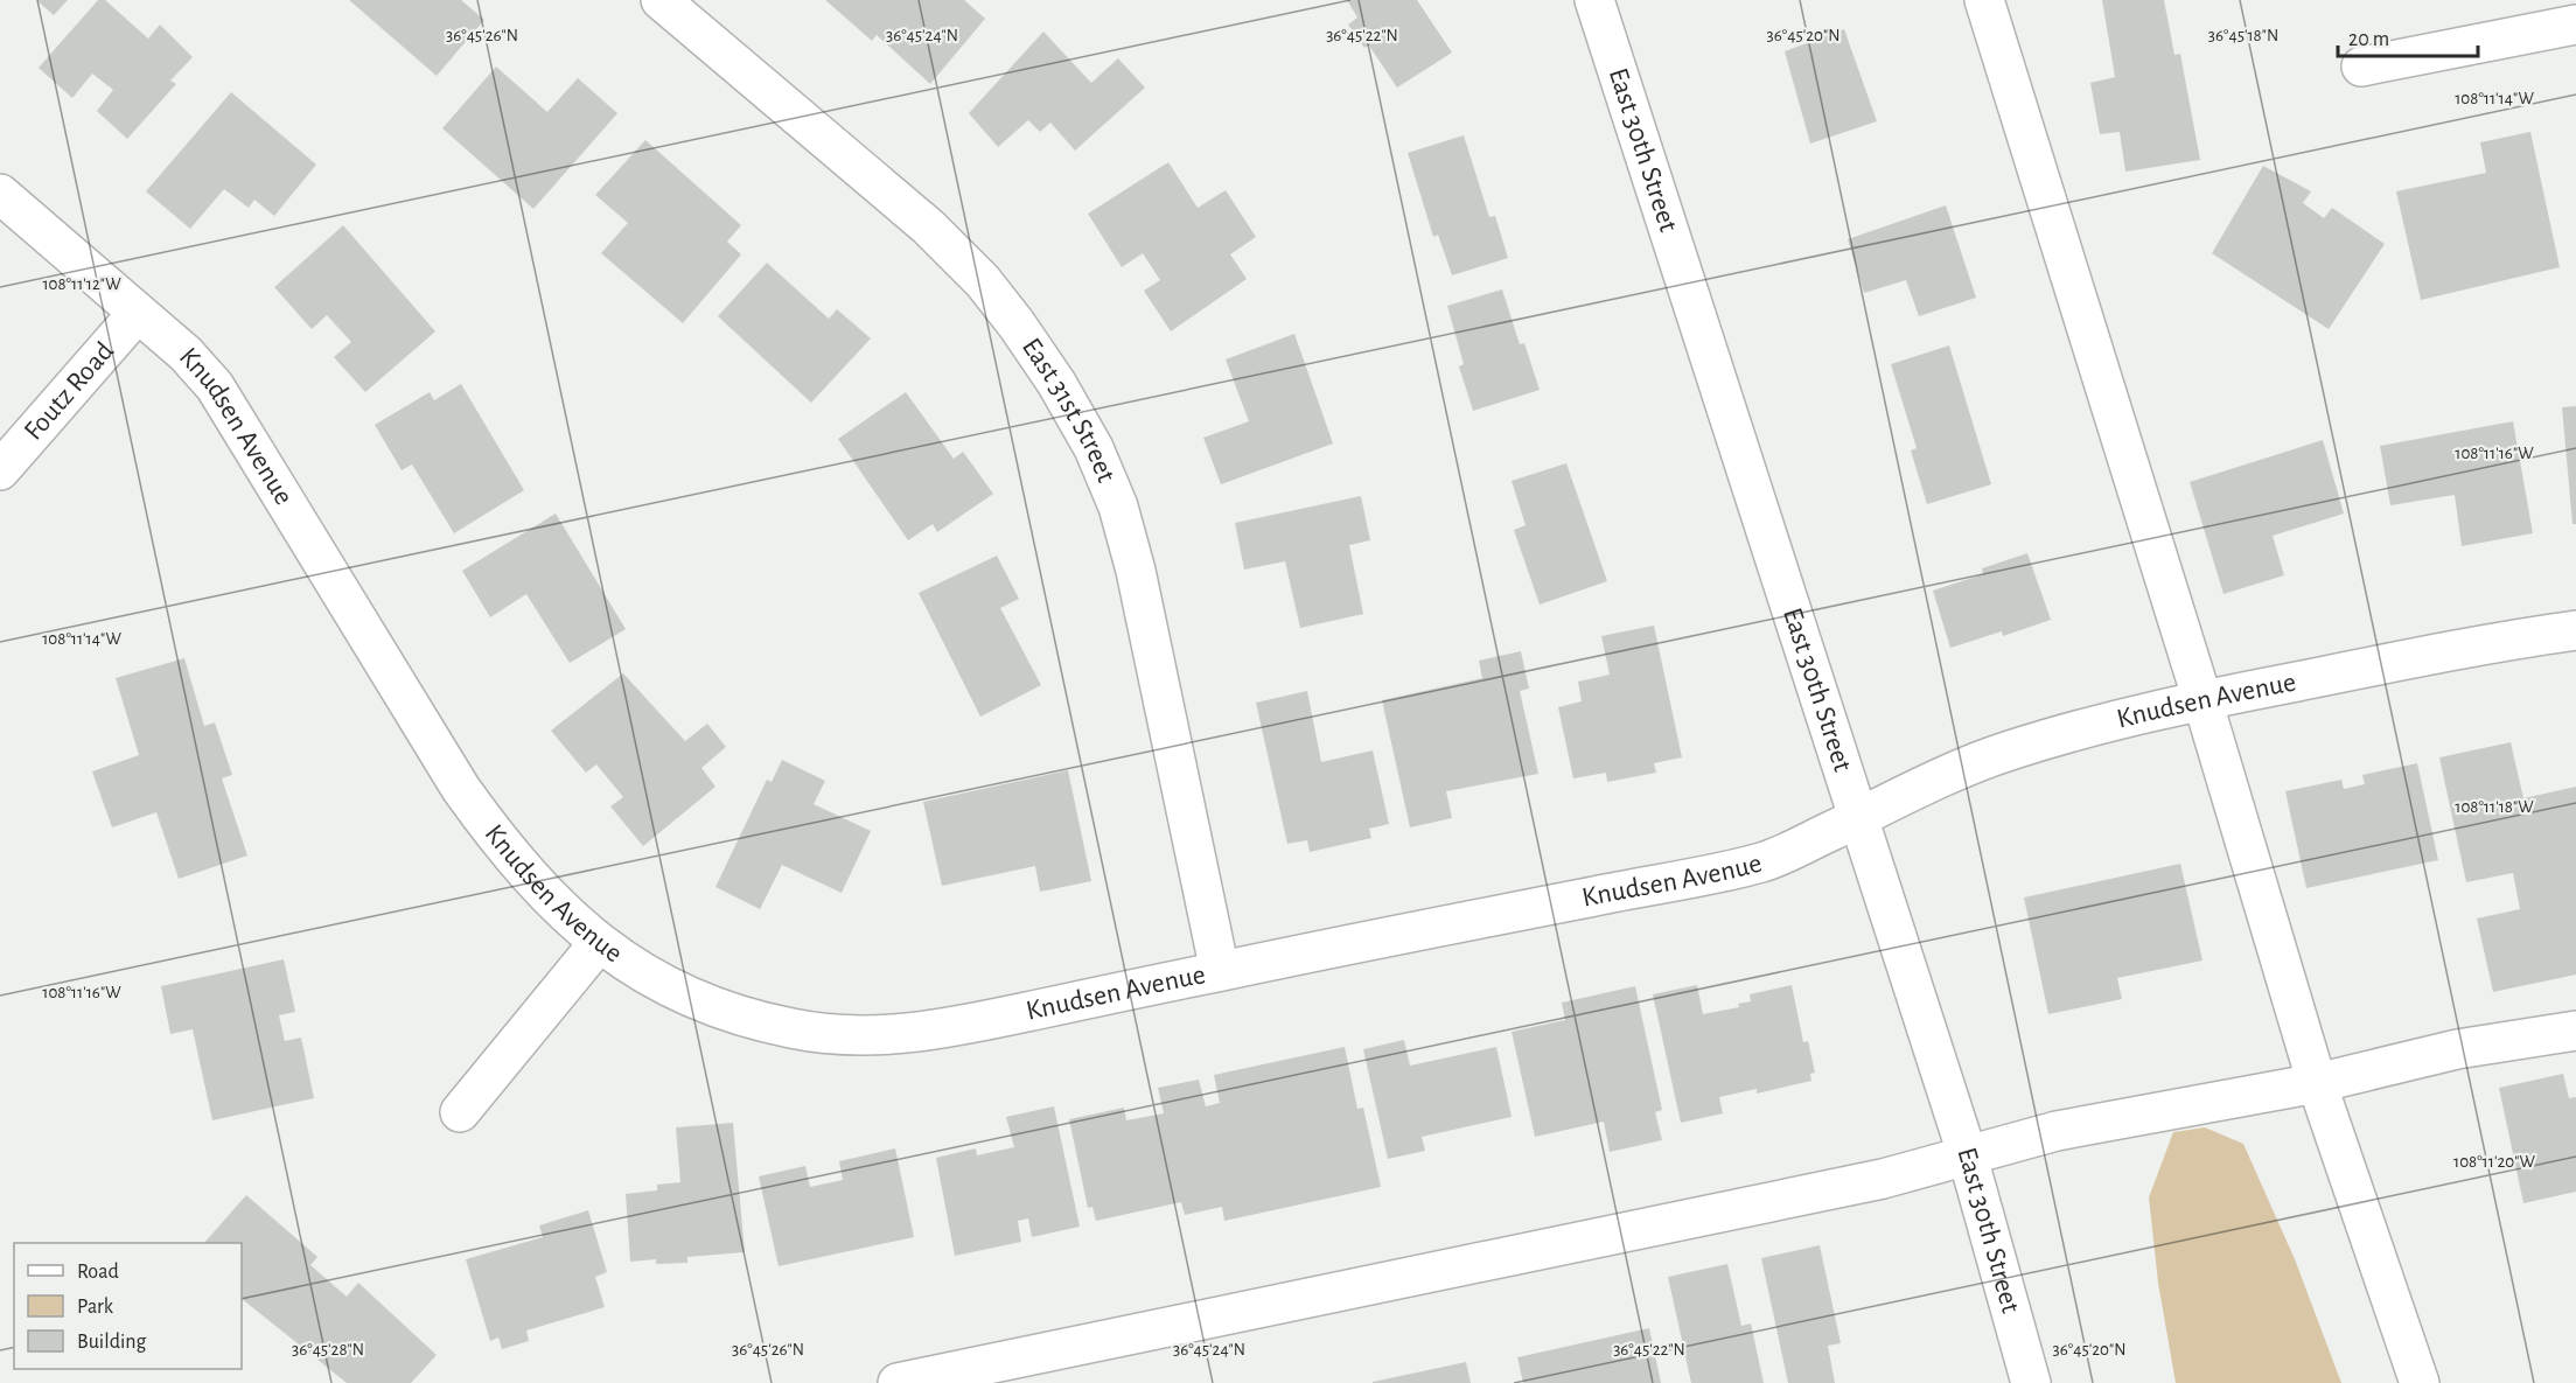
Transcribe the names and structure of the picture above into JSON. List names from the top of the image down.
{
  "streets": {
    "street": [
      "East 30th Street",
      "Foutz Road",
      "East 31st Street",
      "Knudsen Avenue"
    ]
  },
  "crossings": [
    ["East 30th Street", "Knudsen Avenue"],
    ["Foutz Road", "Knudsen Avenue"],
    ["East 31st Street", "Knudsen Avenue"]
  ],
  "legend": ["Road", "Park", "Building"],
  "scale_bar": "20 m",
  "coordinates": [
    "36°45'26\"N",
    "36°45'24\"N",
    "36°45'22\"N",
    "36°45'20\"N",
    "36°45'18\"N",
    "108°11'14\"W",
    "108°11'12\"W",
    "108°11'16\"W",
    "108°11'18\"W",
    "108°11'20\"W",
    "36°45'28\"N"
  ]
}
